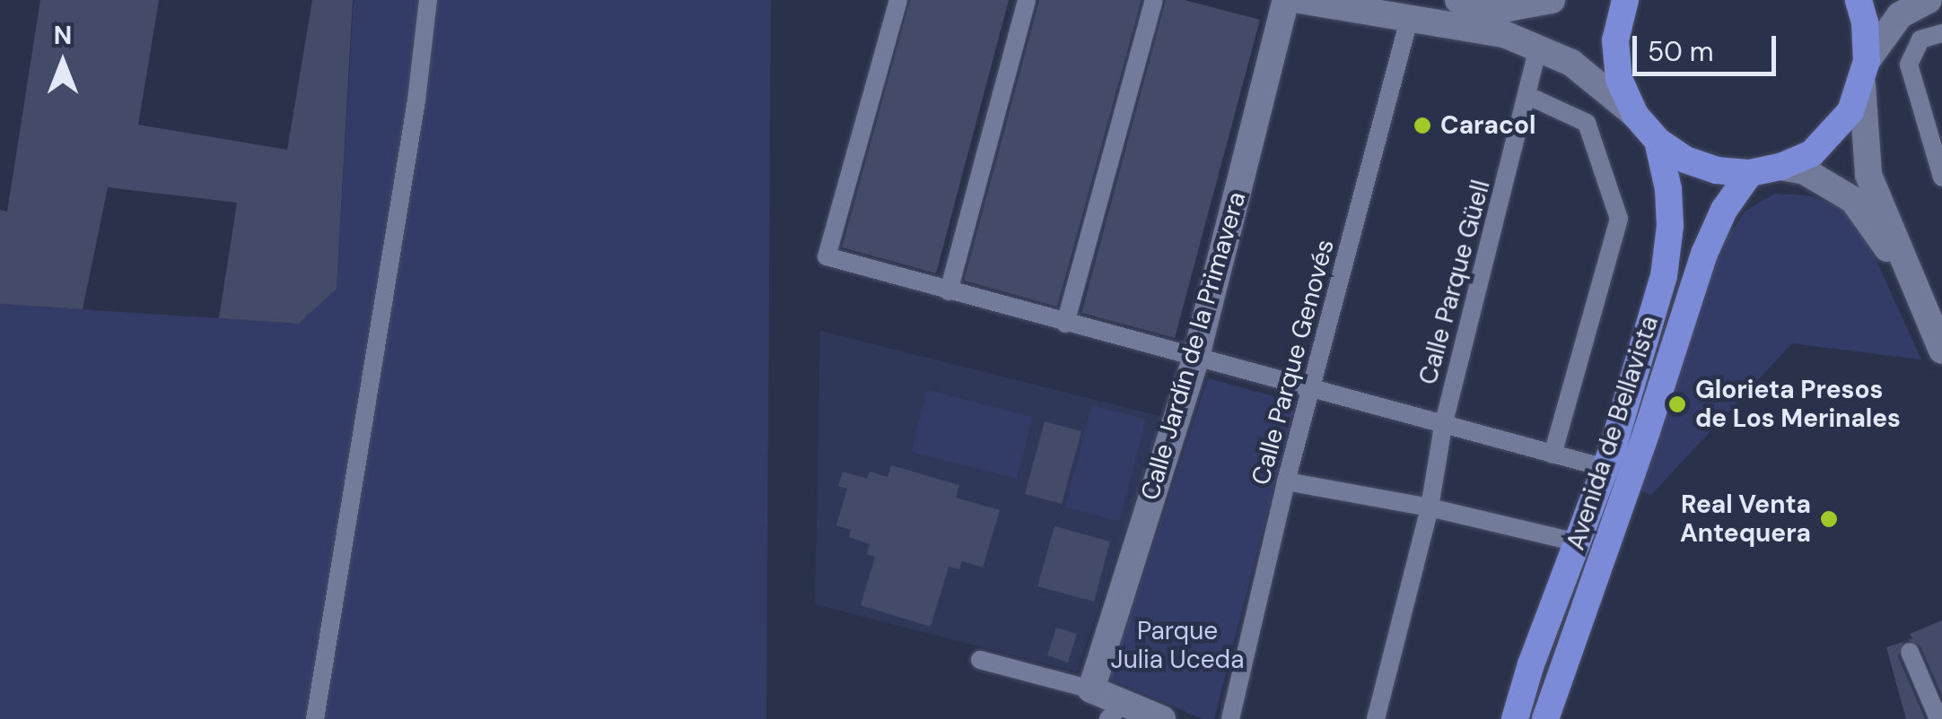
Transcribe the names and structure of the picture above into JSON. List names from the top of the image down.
{
  "streets": {
    "main road": ["Avenida de Bellavista"],
    "street": ["Calle Parque Güell", "Calle Jardín de la Primavera", "Calle Parque Genovés"]
  },
  "crossings": [
    ["Calle Parque Güell", "Avenida de Bellavista"]
  ],
  "parks": ["Parque Julia Uceda"],
  "places": ["Caracol", "Glorieta Presos de Los Merinales", "Real Venta Antequera"],
  "scale_bar": "50 m",
  "north": "top"
}
